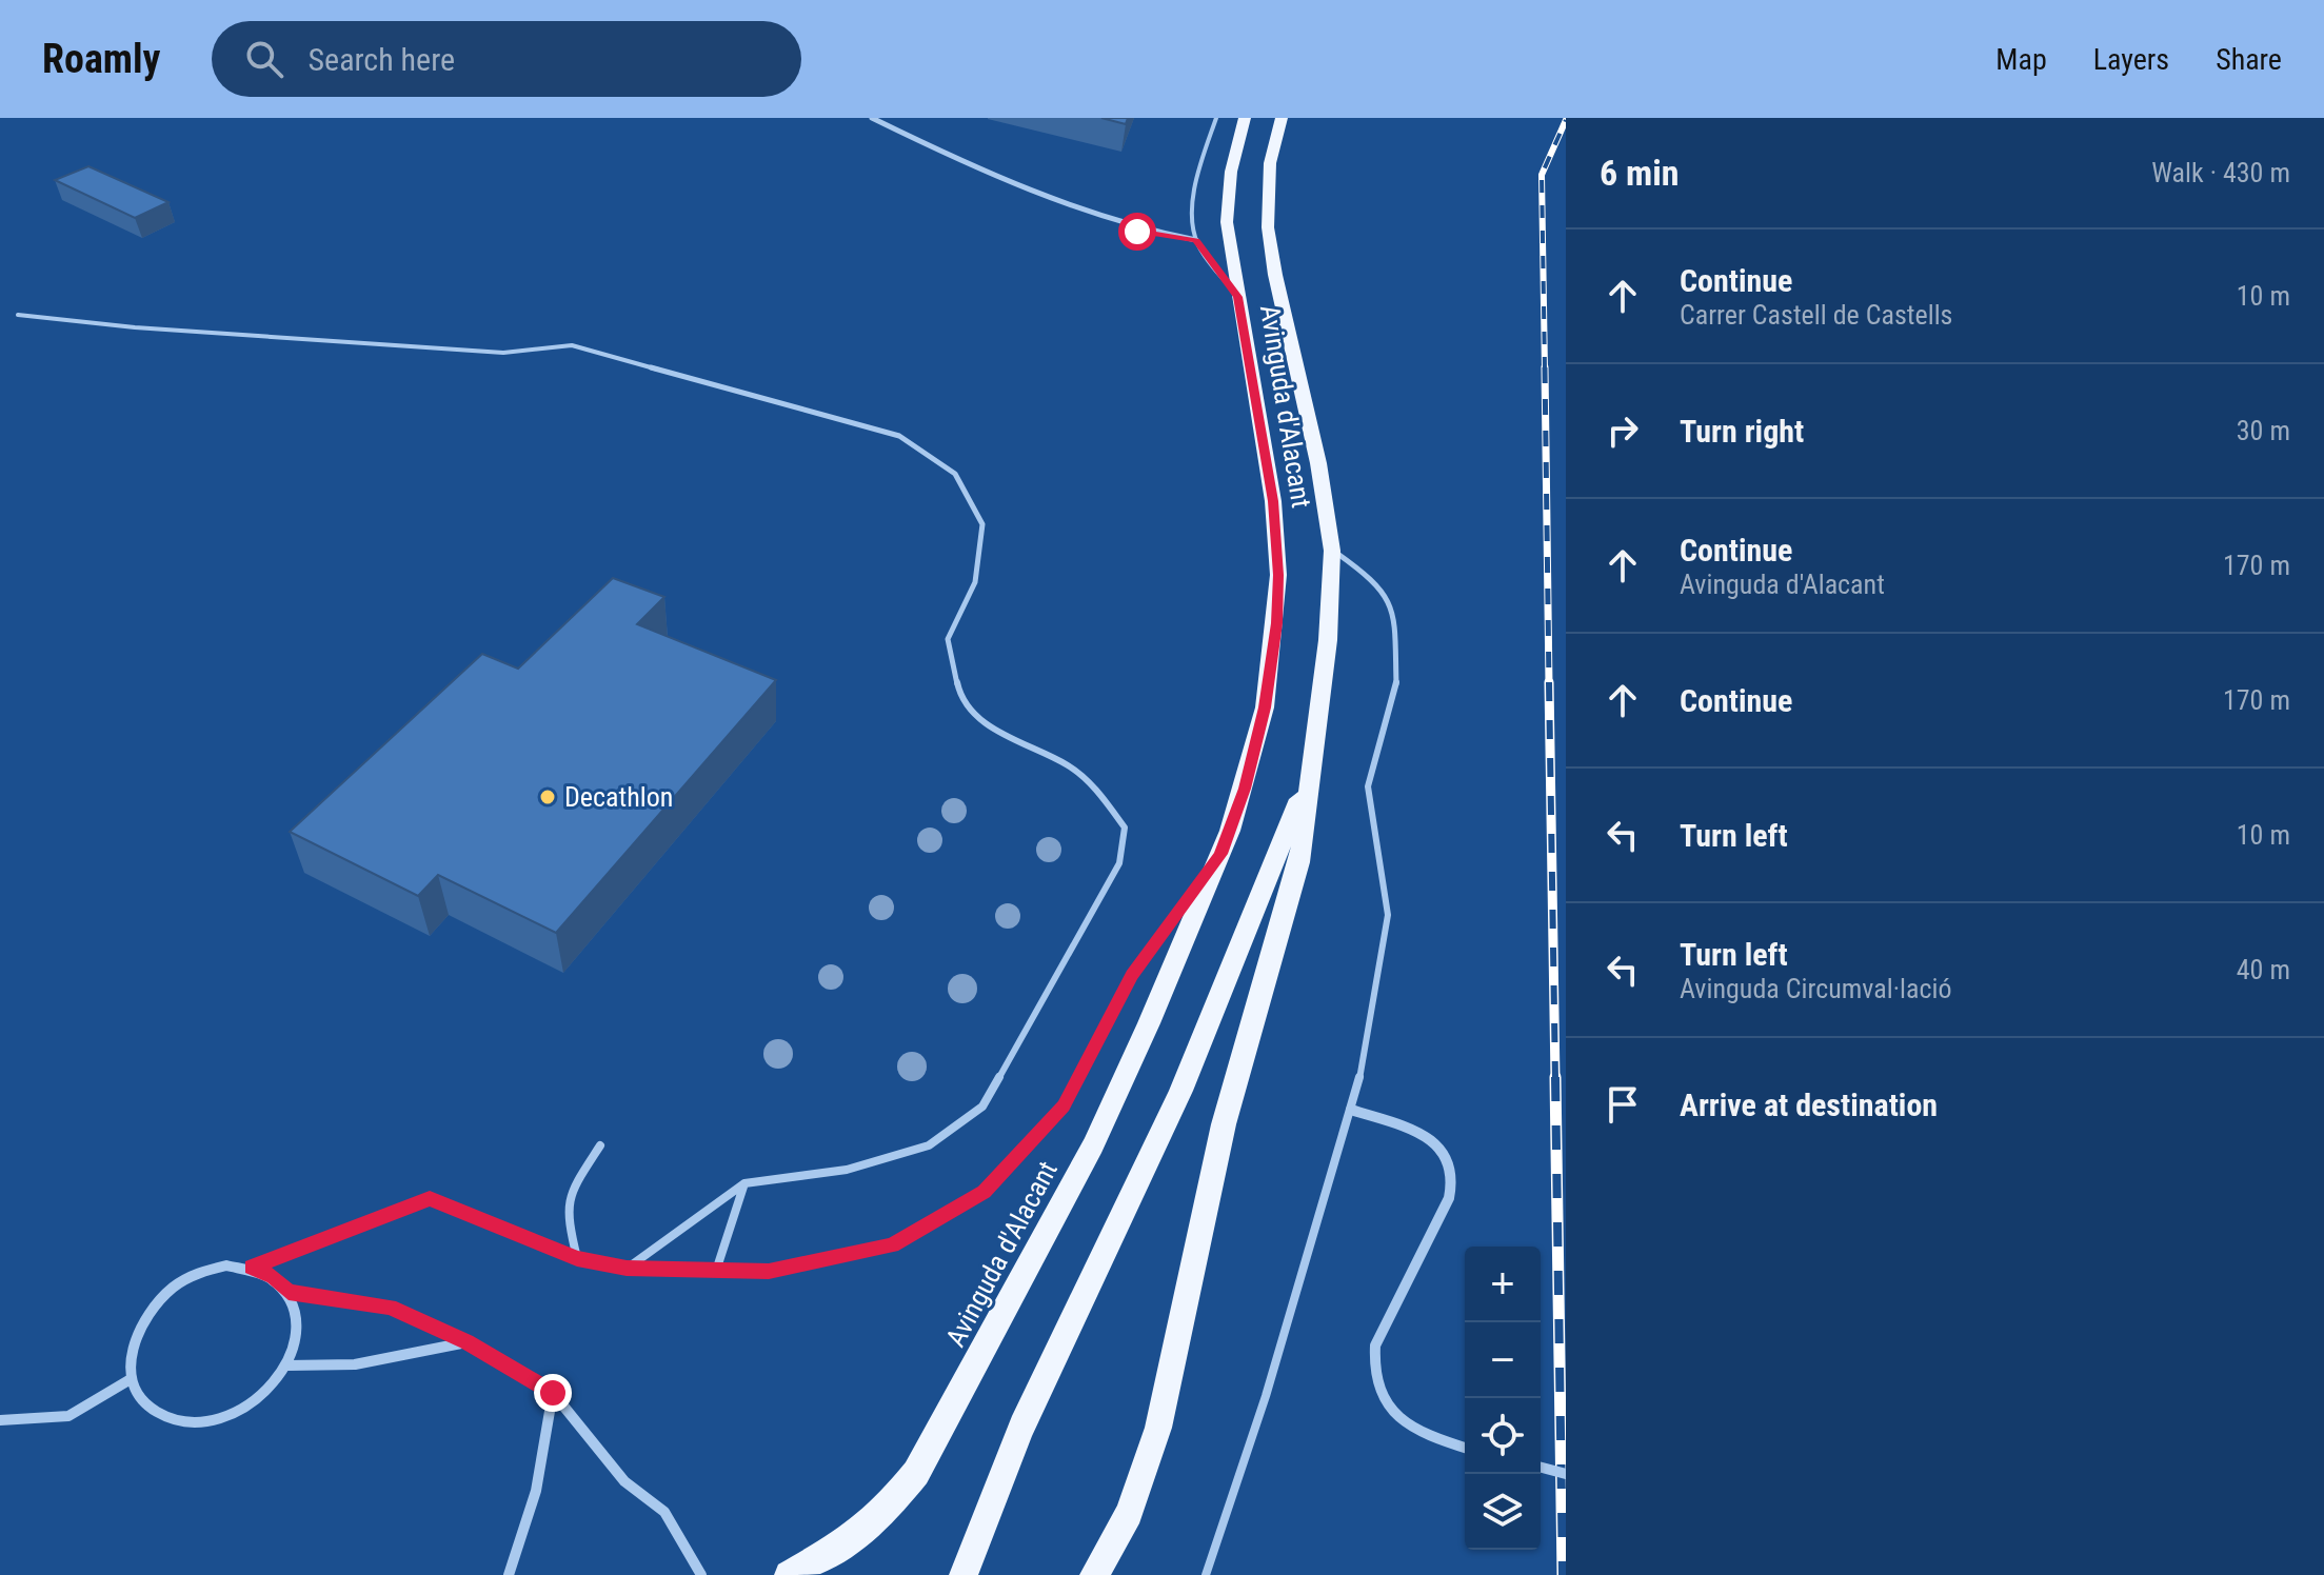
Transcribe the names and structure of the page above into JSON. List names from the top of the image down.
{
  "streets": {
    "main road": ["Avinguda d'Alacant"]
  },
  "places": ["Decathlon"],
  "page": {
    "header": "Roamly",
    "search": "Search here",
    "nav": ["Map", "Layers", "Share"],
    "heading": ["6 min", "Walk · 430 m"],
    "list": [
      ["Continue", "Carrer Castell de Castells", "10 m"],
      ["Turn right", "30 m"],
      ["Continue", "Avinguda d'Alacant", "170 m"],
      ["Continue", "170 m"],
      ["Turn left", "10 m"],
      ["Turn left", "Avinguda Circumval·lació", "40 m"],
      "Arrive at destination"
    ],
    "map_buttons": ["+", "−"]
  }
}
